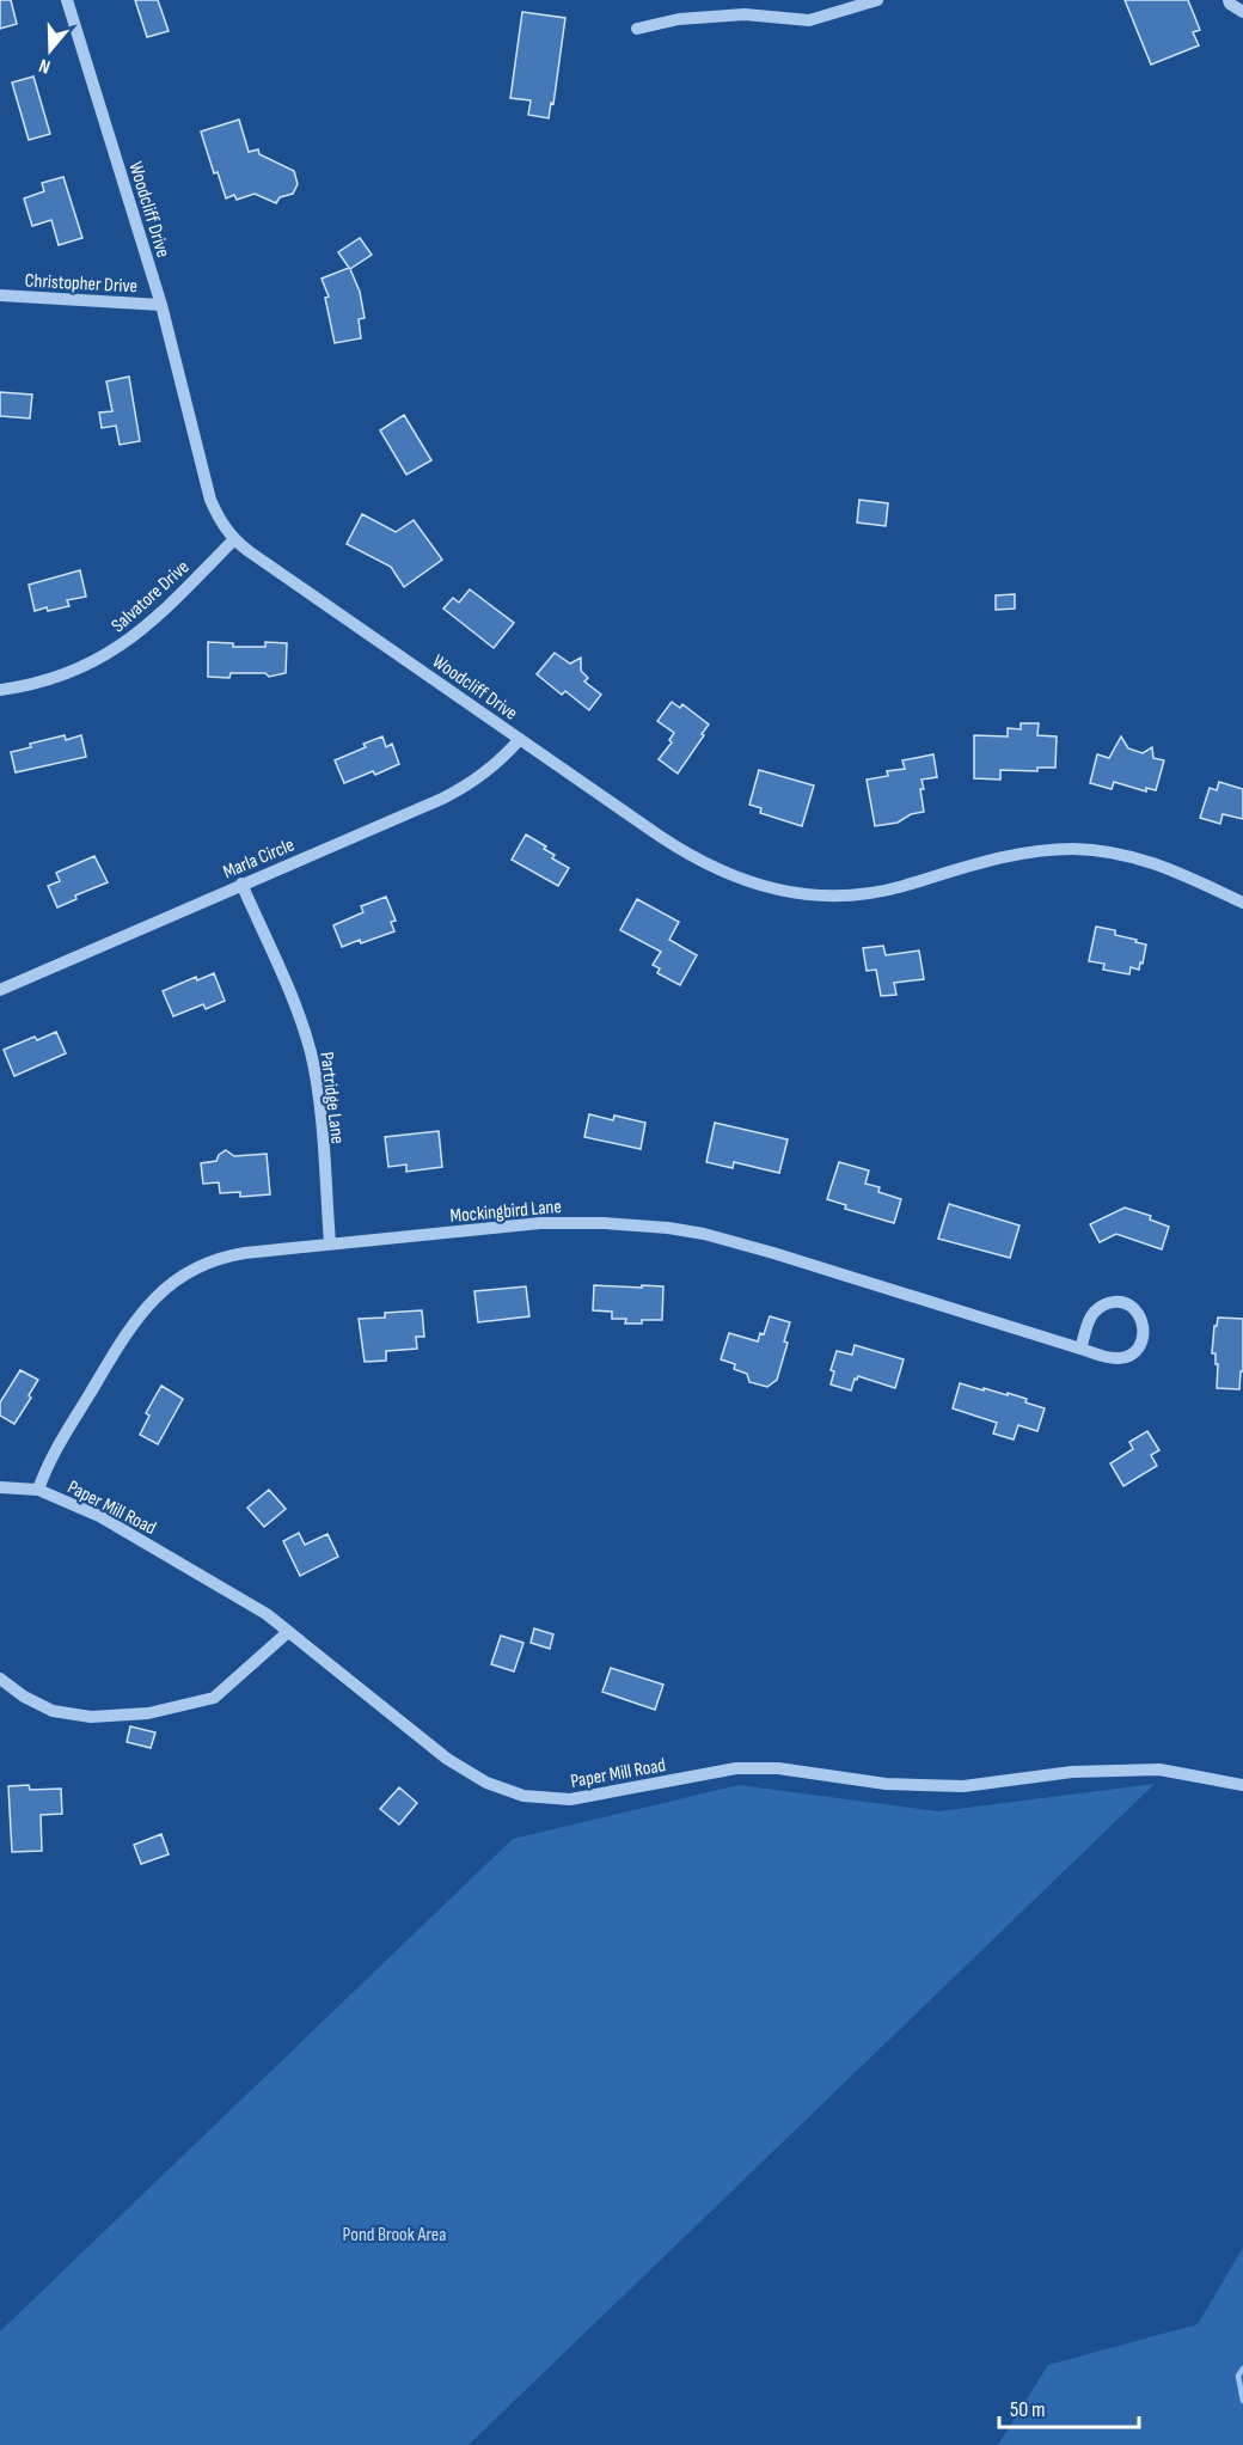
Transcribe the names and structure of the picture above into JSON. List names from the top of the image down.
{
  "streets": {
    "street": [
      "Woodcliff Drive",
      "Christopher Drive",
      "Salvatore Drive",
      "Marla Circle",
      "Partridge Lane",
      "Mockingbird Lane",
      "Paper Mill Road"
    ]
  },
  "crossings": [
    ["Woodcliff Drive", "Christopher Drive"],
    ["Woodcliff Drive", "Salvatore Drive"],
    ["Woodcliff Drive", "Marla Circle"],
    ["Marla Circle", "Partridge Lane"],
    ["Partridge Lane", "Mockingbird Lane"],
    ["Mockingbird Lane", "Paper Mill Road"]
  ],
  "parks": ["Pond Brook Area"],
  "scale_bar": "50 m",
  "north": "bottom"
}
